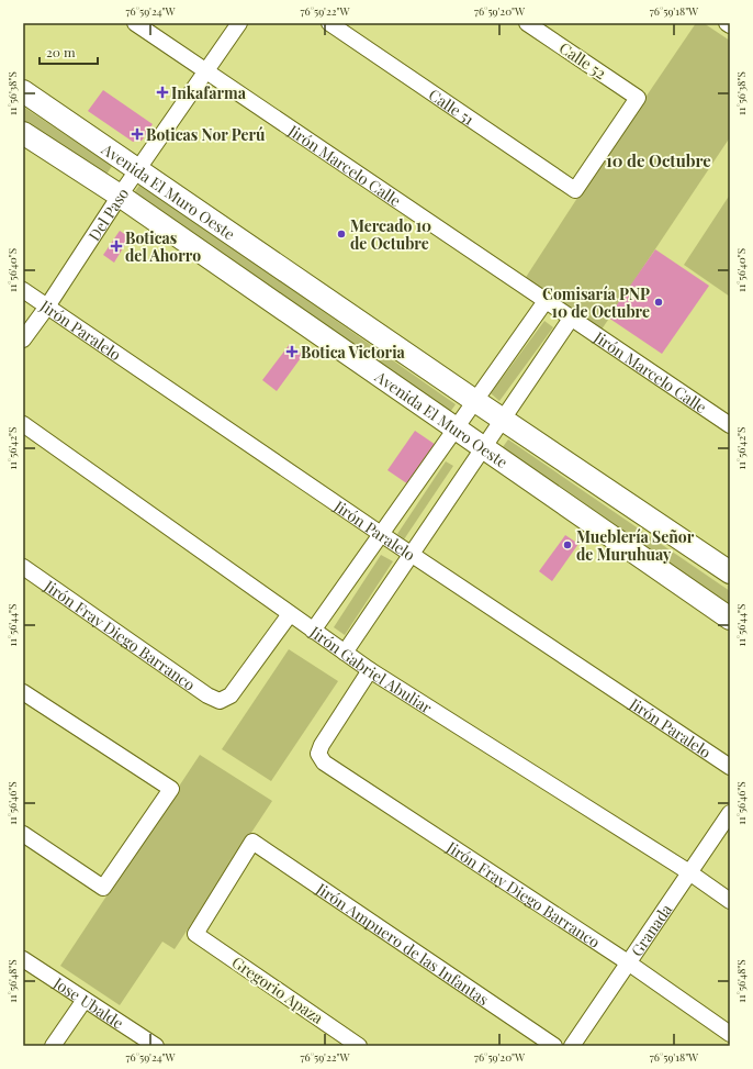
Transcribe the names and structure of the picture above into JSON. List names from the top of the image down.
{
  "streets": {
    "main road": ["Avenida El Muro Oeste"],
    "street": [
      "Calle 52",
      "Calle 51",
      "Jirón Marcelo Calle",
      "Del Paso",
      "Jirón Paralelo",
      "Jirón Fray Diego Barranco",
      "Jirón Gabriel Abuliar",
      "Granada",
      "Jirón Ampuero de las Infantas",
      "Gregorio Apaza",
      "Jose Ubalde"
    ]
  },
  "crossings": [
    ["Calle 52", "Calle 51"],
    ["Jirón Marcelo Calle", "Del Paso"],
    ["Avenida El Muro Oeste", "Del Paso"],
    ["Del Paso", "Jirón Paralelo"],
    ["Jirón Fray Diego Barranco", "Jirón Gabriel Abuliar"],
    ["Jirón Fray Diego Barranco", "Granada"],
    ["Jirón Gabriel Abuliar", "Granada"],
    ["Jirón Ampuero de las Infantas", "Gregorio Apaza"]
  ],
  "districts": ["10 de Octubre"],
  "places": {
    "health": [
      "Inkafarma",
      "Boticas Nor Perú",
      "Boticas del Ahorro",
      "Botica Victoria"
    ],
    "other": ["Mercado 10 de Octubre", "Comisaría PNP 10 de Octubre", "Mueblería Señor de Muruhuay"]
  },
  "scale_bar": "20 m",
  "coordinates": [
    "76°59'24\"W",
    "76°59'22\"W",
    "76°59'20\"W",
    "76°59'18\"W",
    "11°56'38\"S",
    "11°56'40\"S",
    "11°56'42\"S",
    "11°56'44\"S",
    "11°56'46\"S",
    "11°56'48\"S"
  ]
}
